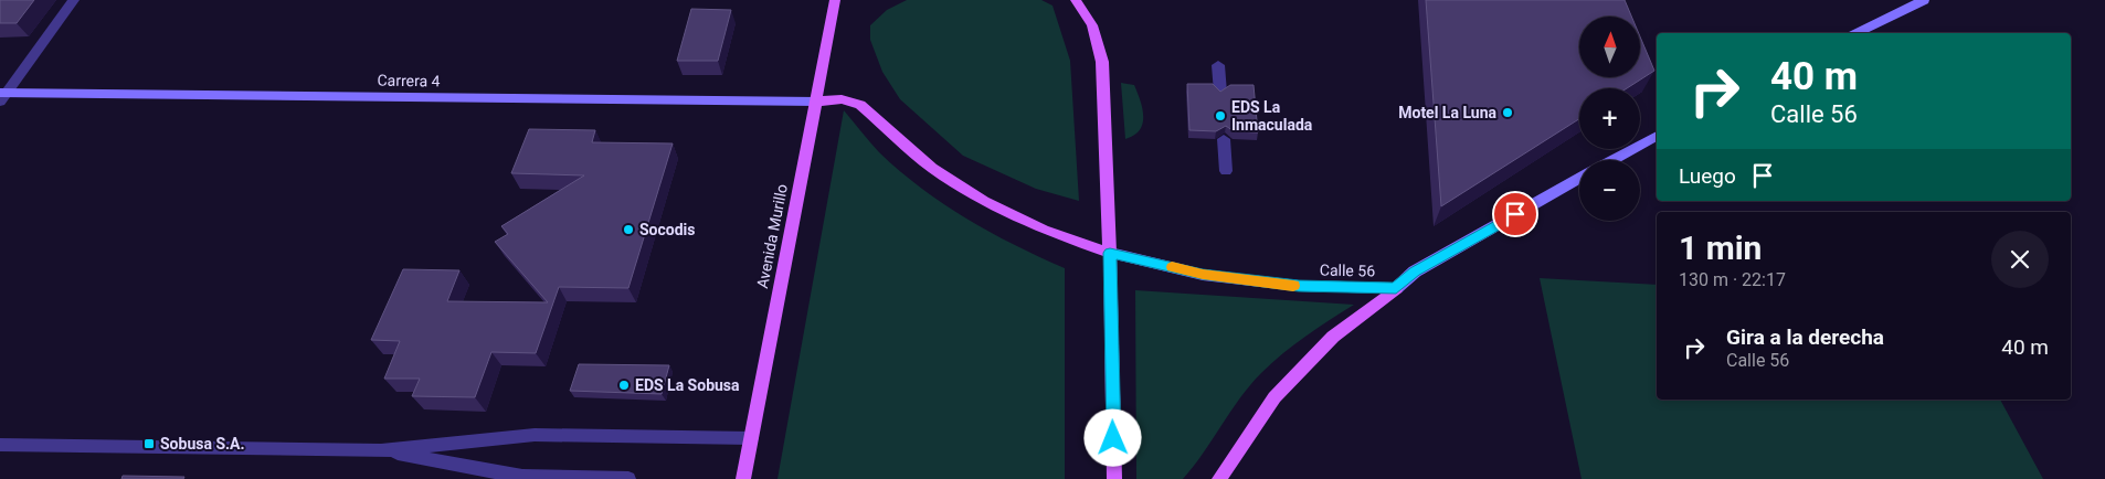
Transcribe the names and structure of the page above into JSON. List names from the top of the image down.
{
  "streets": {
    "main road": ["Avenida Murillo"],
    "street": ["Carrera 4", "Calle 56"]
  },
  "crossings": [
    ["Carrera 4", "Avenida Murillo"]
  ],
  "places": {
    "other": [
      "Motel La Luna",
      "EDS La Inmaculada",
      "Socodis",
      "EDS La Sobusa"
    ],
    "transit": ["Sobusa S.A."]
  },
  "north": "top",
  "page": {
    "map_buttons": ["+", "−"],
    "turn": ["40 m", "Calle 56"],
    "then": "Luego",
    "heading": ["1 min", "130 m · 22:17"],
    "list": [
      {
        "name": "Gira a la derecha",
        "note": "Calle 56",
        "value": "40 m"
      }
    ]
  }
}
